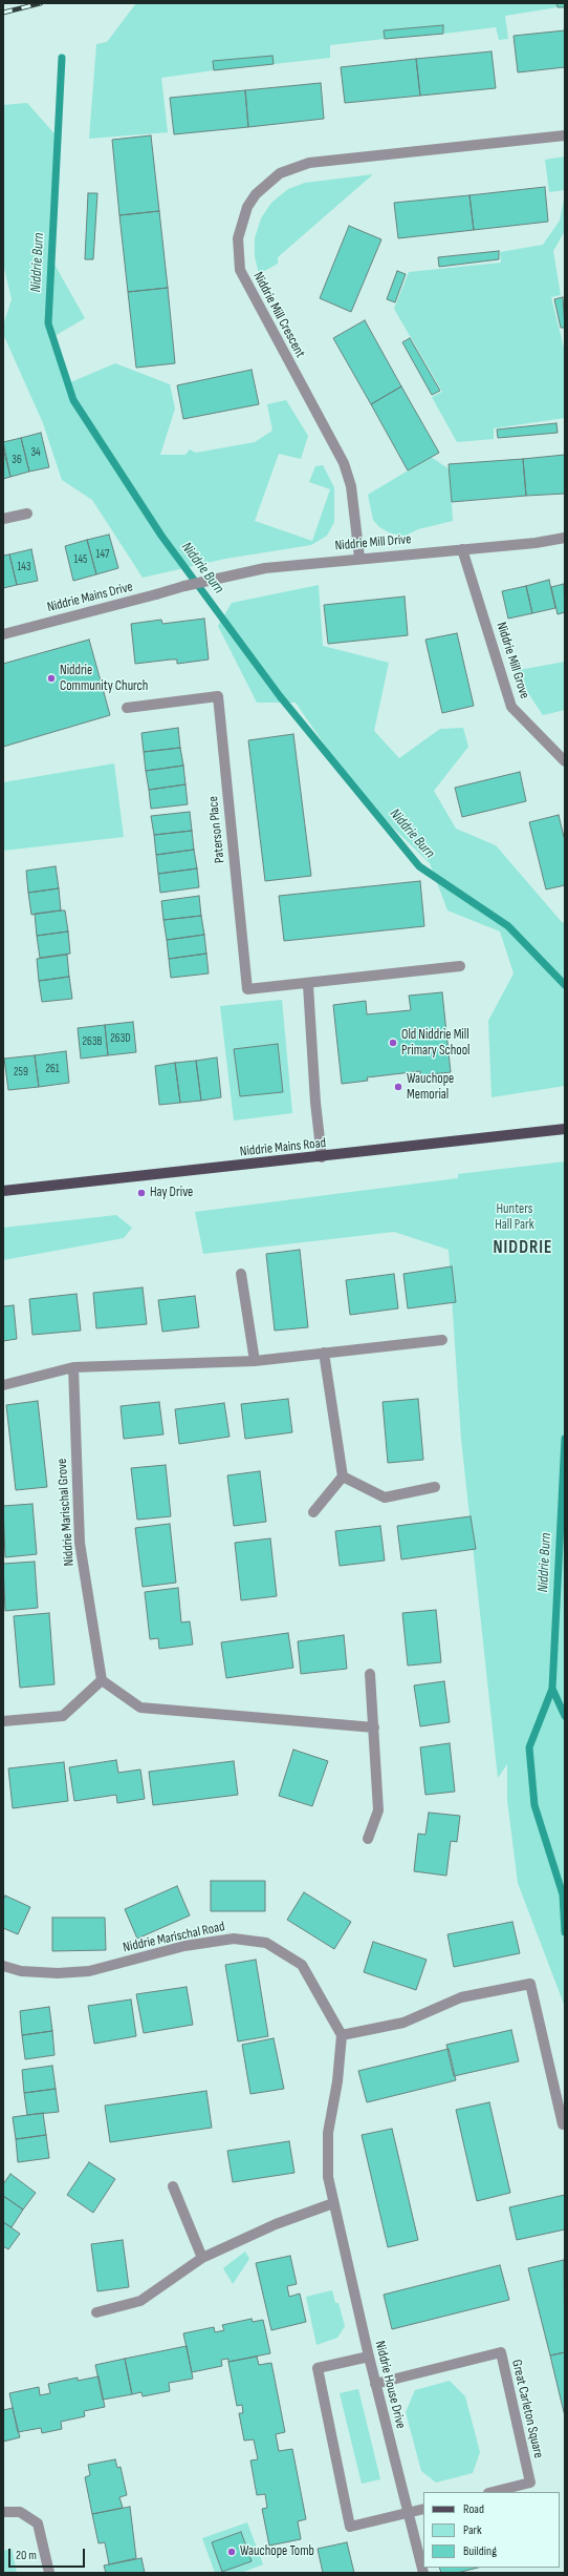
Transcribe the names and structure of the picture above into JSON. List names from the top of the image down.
{
  "streets": {
    "main road": ["Niddrie Mains Road"],
    "street": [
      "Niddrie Mill Crescent",
      "Niddrie Mill Drive",
      "Niddrie Mains Drive",
      "Niddrie Mill Grove",
      "Paterson Place",
      "Niddrie Marischal Grove",
      "Niddrie Marischal Road",
      "Niddrie House Drive",
      "Great Carleton Square"
    ]
  },
  "crossings": [
    ["Niddrie Mill Crescent", "Niddrie Mill Drive"],
    ["Niddrie Mill Drive", "Niddrie Mains Drive"],
    ["Niddrie Mill Drive", "Niddrie Mill Grove"],
    ["Niddrie Marischal Road", "Niddrie House Drive"],
    ["Niddrie House Drive", "Great Carleton Square"]
  ],
  "districts": ["NIDDRIE"],
  "water": ["Niddrie Burn"],
  "parks": ["Hunters Hall Park"],
  "places": [
    "Niddrie Community Church",
    "Old Niddrie Mill Primary School",
    "Wauchope Memorial",
    "Hay Drive",
    "Wauchope Tomb"
  ],
  "house_numbers": [
    "34",
    "36",
    "147",
    "145",
    "143",
    "263D",
    "263B",
    "261",
    "259"
  ],
  "legend": ["Road", "Park", "Building"],
  "scale_bar": "20 m"
}
